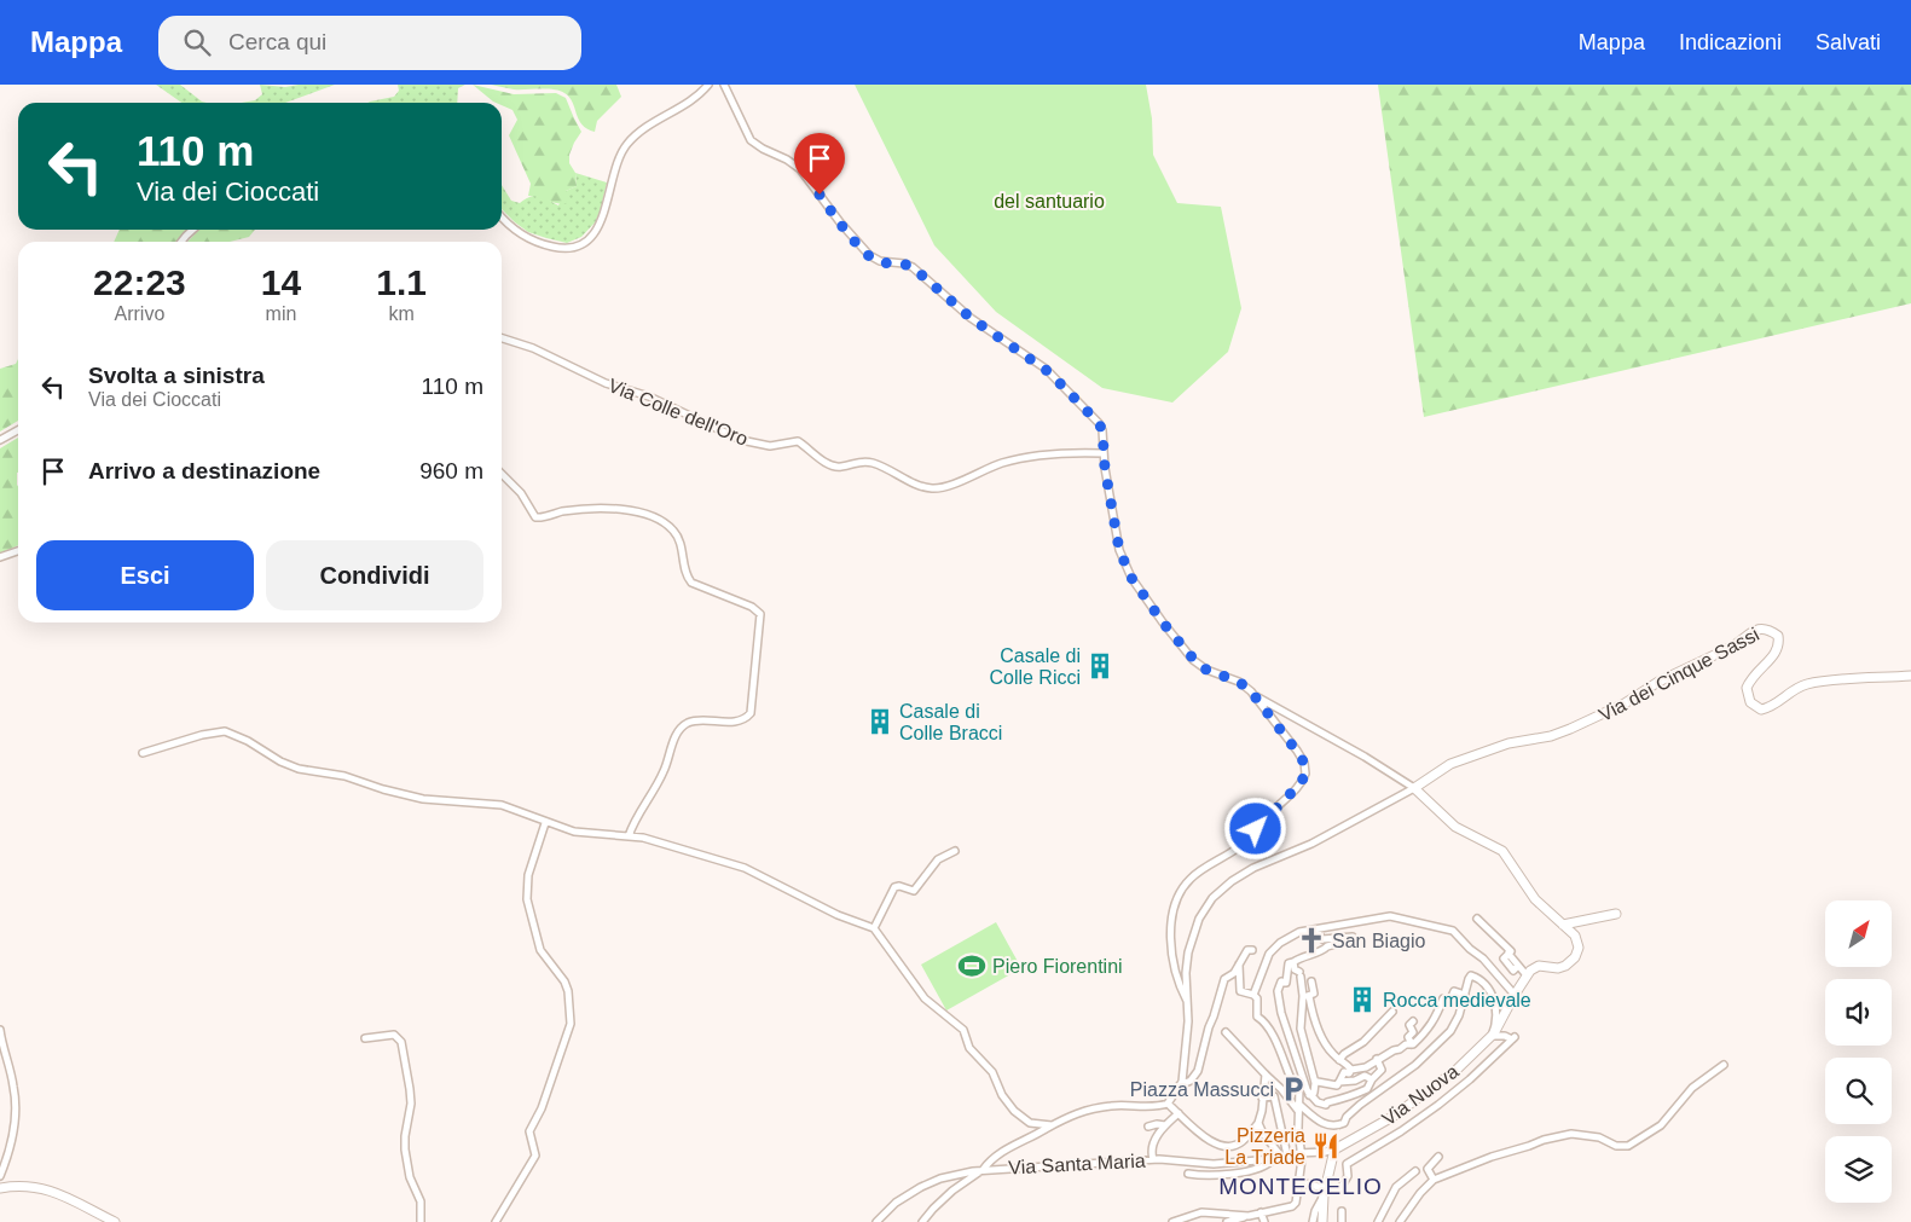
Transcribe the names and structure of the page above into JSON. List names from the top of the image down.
{
  "streets": {
    "street": [
      "Via Colle dell'Oro",
      "Via dei Cinque Sassi",
      "Via Nuova",
      "Via Santa Maria"
    ]
  },
  "crossings": [
    ["Via Nuova", "Via Santa Maria"]
  ],
  "districts": ["MONTECELIO"],
  "parks": ["del santuario"],
  "places": {
    "building": ["Casale di Colle Ricci", "Casale di Colle Bracci", "Rocca medievale"],
    "church": ["San Biagio"],
    "sports": ["Piero Fiorentini"],
    "parking": ["Piazza Massucci"],
    "restaurant": ["Pizzeria La Triade"]
  },
  "north": "top right",
  "page": {
    "header": "Mappa",
    "search": "Cerca qui",
    "nav": ["Mappa", "Indicazioni", "Salvati"],
    "turn": ["110 m", "Via dei Cioccati"],
    "eta": [
      "22:23",
      "Arrivo",
      "14",
      "min",
      "1.1",
      "km"
    ],
    "list": [
      {
        "name": "Svolta a sinistra",
        "note": "Via dei Cioccati",
        "value": "110 m"
      },
      {
        "name": "Arrivo a destinazione",
        "value": "960 m"
      }
    ],
    "buttons": ["Esci", "Condividi"]
  }
}
